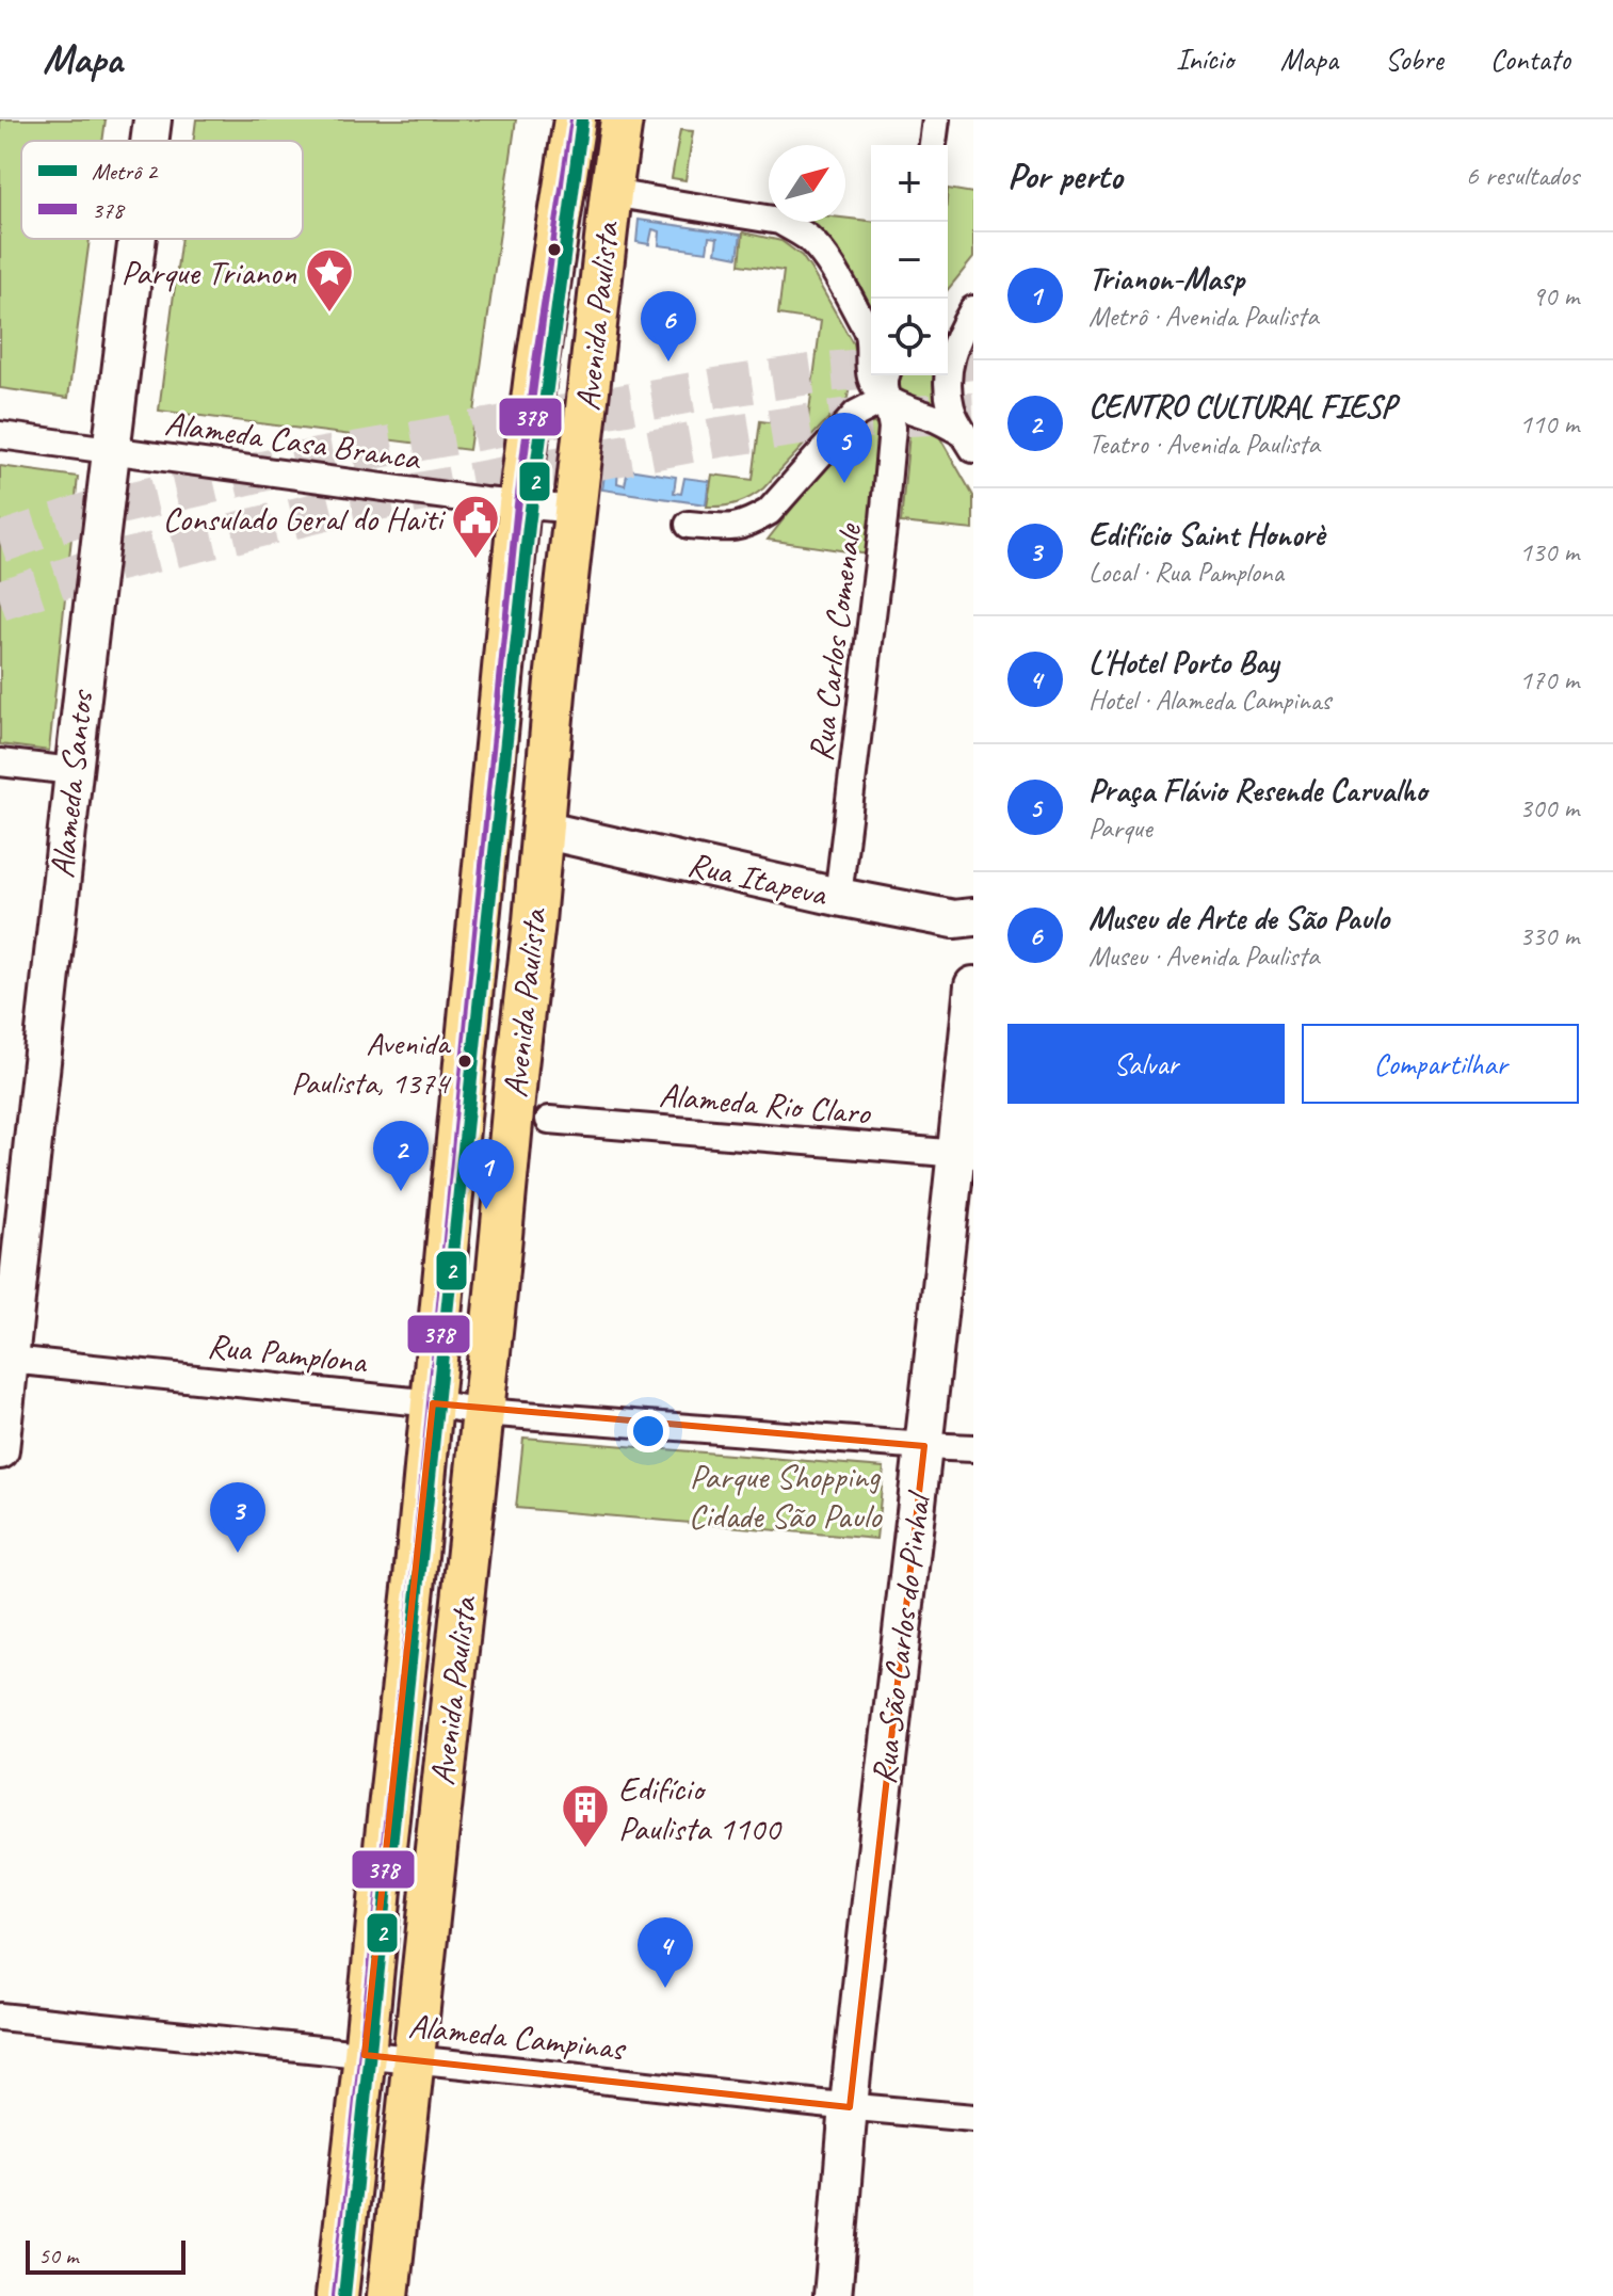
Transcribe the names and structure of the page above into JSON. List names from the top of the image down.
{
  "streets": {
    "main road": ["Avenida Paulista"],
    "street": [
      "Alameda Casa Branca",
      "Rua Carlos Comenale",
      "Alameda Santos",
      "Rua Itapeva",
      "Alameda Rio Claro",
      "Rua Pamplona",
      "Rua São Carlos do Pinhal",
      "Alameda Campinas"
    ]
  },
  "crossings": [
    ["Avenida Paulista", "Alameda Casa Branca"],
    ["Avenida Paulista", "Rua Itapeva"],
    ["Avenida Paulista", "Rua Pamplona"],
    ["Avenida Paulista", "Alameda Campinas"],
    ["Alameda Casa Branca", "Alameda Santos"],
    ["Rua Carlos Comenale", "Rua Itapeva"],
    ["Alameda Santos", "Rua Pamplona"],
    ["Alameda Rio Claro", "Rua São Carlos do Pinhal"],
    ["Rua Pamplona", "Rua São Carlos do Pinhal"],
    ["Rua São Carlos do Pinhal", "Alameda Campinas"]
  ],
  "parks": ["Parque Shopping Cidade São Paulo"],
  "places": {
    "place": ["Parque Trianon"],
    "public building": ["Consulado Geral do Haiti"],
    "other": ["Avenida Paulista, 1374"],
    "building": ["Edifício Paulista 1100"]
  },
  "lines": ["metro line 2", "transit line 378"],
  "legend": ["Metrô 2", "378"],
  "scale_bar": "50 m",
  "north": "top right",
  "page": {
    "header": "Mapa",
    "nav": [
      "Início",
      "Mapa",
      "Sobre",
      "Contato"
    ],
    "heading": ["Por perto", "6 resultados"],
    "map_buttons": ["+", "−"],
    "list": [
      {
        "mark": "1",
        "name": "Trianon-Masp",
        "note": "Metrô · Avenida Paulista",
        "value": "90 m"
      },
      {
        "mark": "2",
        "name": "CENTRO CULTURAL FIESP",
        "note": "Teatro · Avenida Paulista",
        "value": "110 m"
      },
      {
        "mark": "3",
        "name": "Edifício Saint Honorè",
        "note": "Local · Rua Pamplona",
        "value": "130 m"
      },
      {
        "mark": "4",
        "name": "L'Hotel Porto Bay",
        "note": "Hotel · Alameda Campinas",
        "value": "170 m"
      },
      {
        "mark": "5",
        "name": "Praça Flávio Resende Carvalho",
        "note": "Parque",
        "value": "300 m"
      },
      {
        "mark": "6",
        "name": "Museu de Arte de São Paulo",
        "note": "Museu · Avenida Paulista",
        "value": "330 m"
      }
    ],
    "pins": [
      "6",
      "5",
      "2",
      "1",
      "3",
      "4"
    ],
    "buttons": ["Salvar", "Compartilhar"],
    "scale": "50 m"
  }
}
